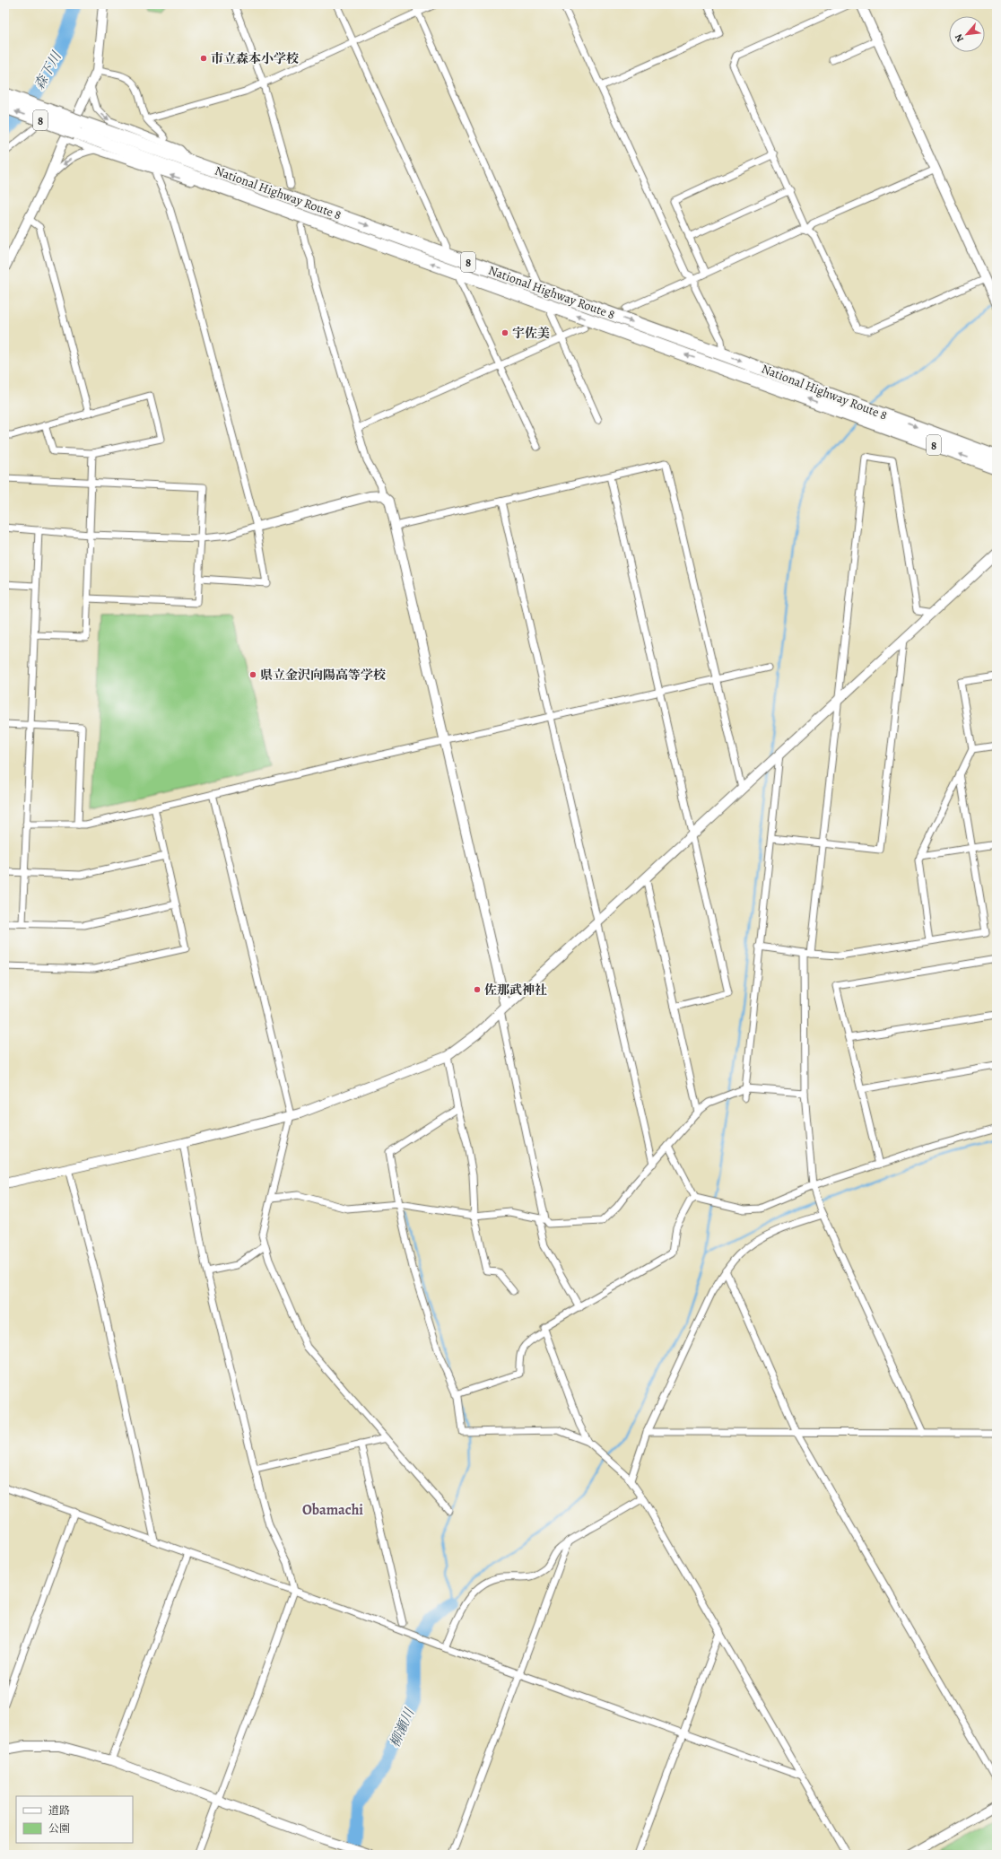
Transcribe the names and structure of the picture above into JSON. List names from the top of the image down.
{
  "streets": {
    "highway": ["8", "National Highway Route 8"]
  },
  "districts": ["Obamachi"],
  "water": ["森下川", "柳瀬川"],
  "places": [
    "市立森本小学校",
    "宇佐美",
    "県立金沢向陽高等学校",
    "佐那武神社"
  ],
  "legend": ["道路", "公園"],
  "north": "bottom left"
}
